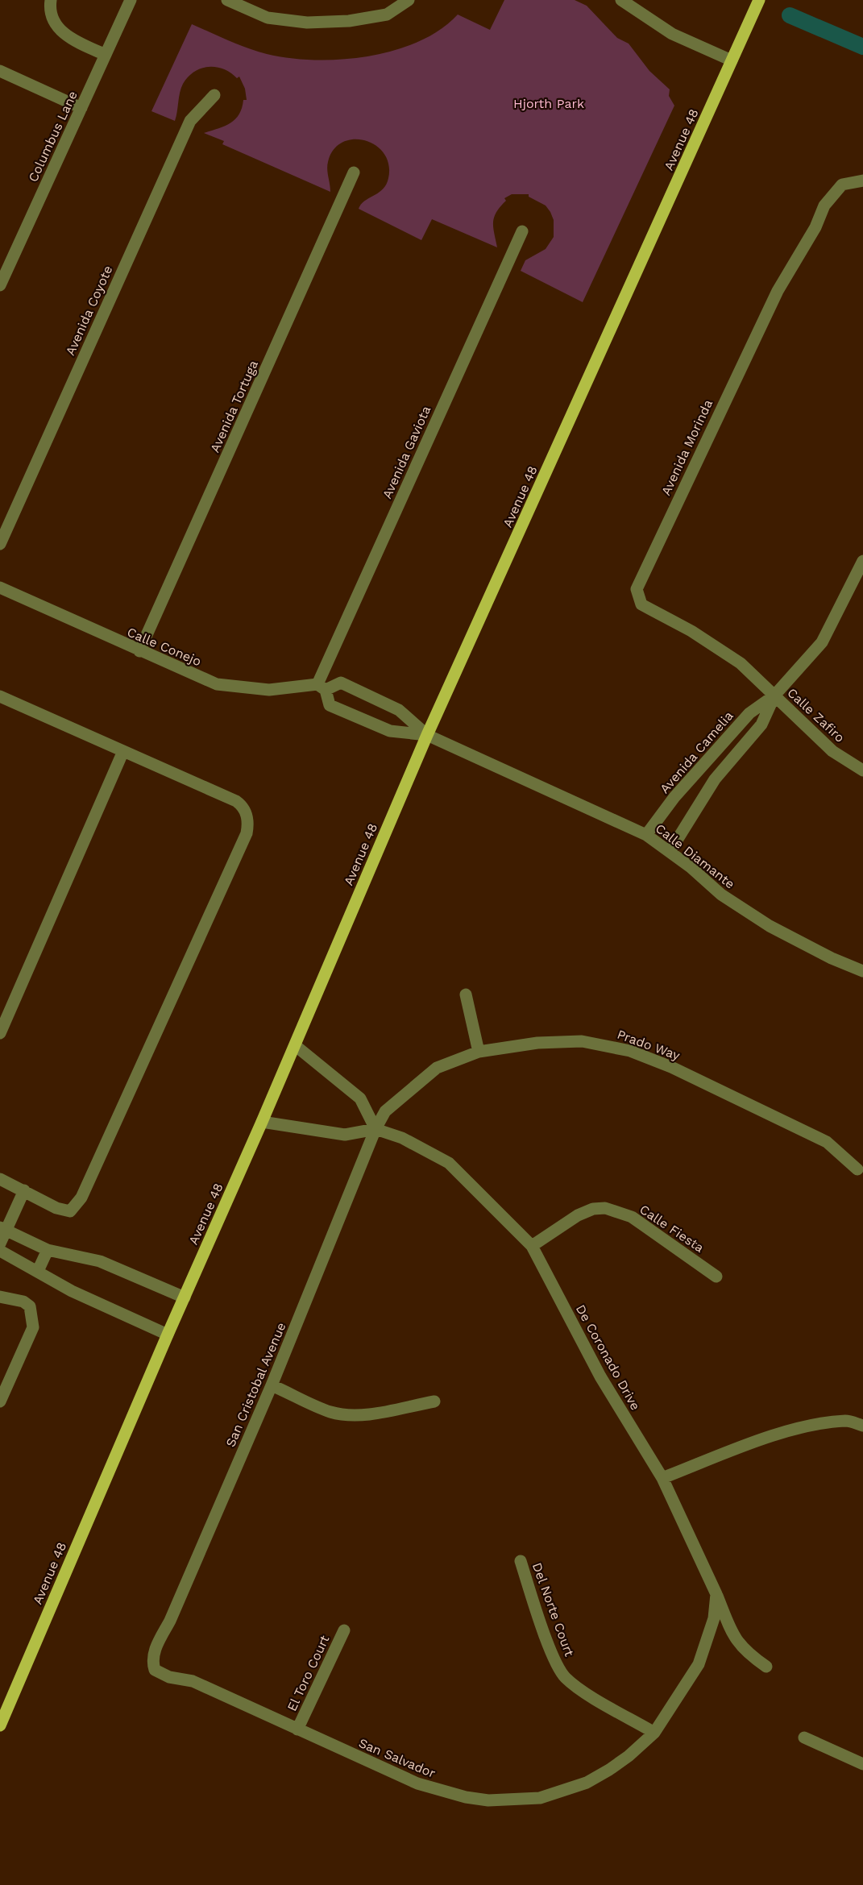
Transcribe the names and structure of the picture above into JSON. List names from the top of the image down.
{
  "streets": {
    "main road": ["Avenue 48"],
    "street": [
      "Columbus Lane",
      "Avenida Coyote",
      "Avenida Tortuga",
      "Avenida Morinda",
      "Avenida Gaviota",
      "Calle Conejo",
      "Calle Zafiro",
      "Avenida Camelia",
      "Calle Diamante",
      "Prado Way",
      "Calle Fiesta",
      "De Coronado Drive",
      "San Cristobal Avenue",
      "Del Norte Court",
      "El Toro Court",
      "San Salvador"
    ]
  },
  "crossings": [
    ["Avenue 48", "Calle Conejo"],
    ["Avenue 48", "Calle Diamante"],
    ["Avenue 48", "De Coronado Drive"],
    ["Avenida Tortuga", "Calle Conejo"],
    ["Avenida Morinda", "Calle Zafiro"],
    ["Avenida Morinda", "Avenida Camelia"],
    ["Avenida Gaviota", "Calle Conejo"],
    ["Calle Conejo", "Calle Diamante"],
    ["Calle Zafiro", "Avenida Camelia"],
    ["Avenida Camelia", "Calle Diamante"],
    ["Prado Way", "De Coronado Drive"],
    ["Prado Way", "San Cristobal Avenue"],
    ["Calle Fiesta", "De Coronado Drive"],
    ["De Coronado Drive", "San Cristobal Avenue"],
    ["De Coronado Drive", "San Salvador"],
    ["San Cristobal Avenue", "San Salvador"],
    ["Del Norte Court", "San Salvador"],
    ["El Toro Court", "San Salvador"]
  ],
  "parks": ["Hjorth Park"]
}
